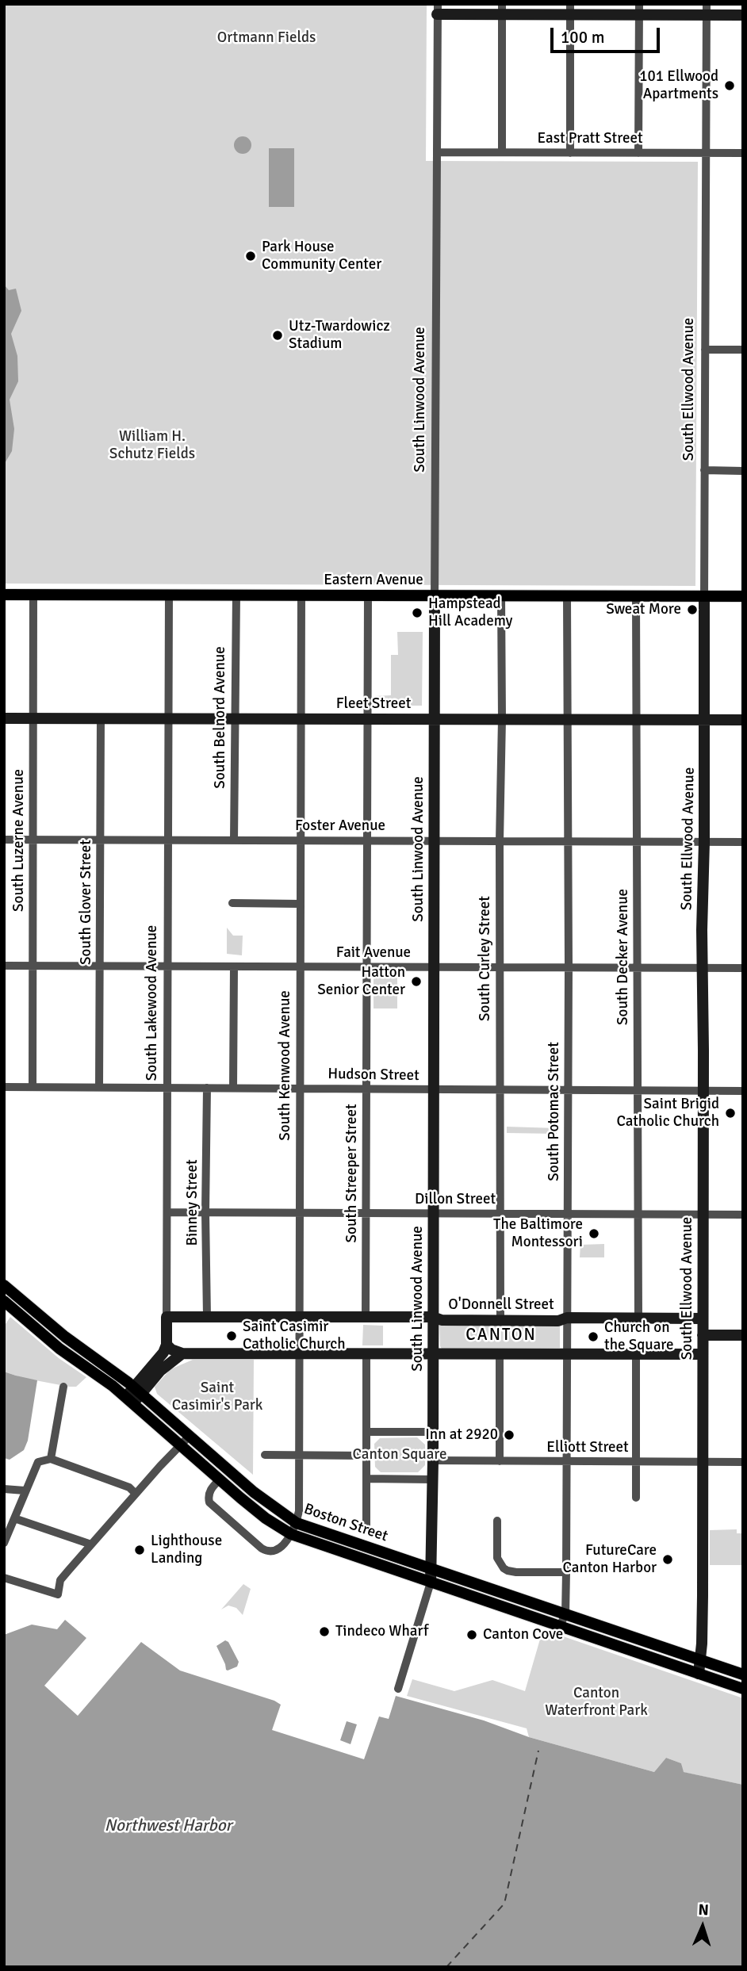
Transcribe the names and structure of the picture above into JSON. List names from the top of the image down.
{
  "streets": {
    "main road": ["Eastern Avenue", "Boston Street"],
    "street": [
      "East Pratt Street",
      "South Ellwood Avenue",
      "South Linwood Avenue",
      "Fleet Street",
      "South Belnord Avenue",
      "Foster Avenue",
      "South Luzerne Avenue",
      "South Glover Street",
      "Fait Avenue",
      "South Decker Avenue",
      "South Curley Street",
      "South Lakewood Avenue",
      "South Kenwood Avenue",
      "Hudson Street",
      "South Potomac Street",
      "South Streeper Street",
      "Dillon Street",
      "Binney Street",
      "O'Donnell Street",
      "Elliott Street"
    ]
  },
  "crossings": [
    ["East Pratt Street", "South Ellwood Avenue"],
    ["East Pratt Street", "South Linwood Avenue"],
    ["South Ellwood Avenue", "Eastern Avenue"],
    ["South Ellwood Avenue", "Fleet Street"],
    ["South Ellwood Avenue", "Foster Avenue"],
    ["South Ellwood Avenue", "Fait Avenue"],
    ["South Ellwood Avenue", "Hudson Street"],
    ["South Ellwood Avenue", "Dillon Street"],
    ["South Ellwood Avenue", "O'Donnell Street"],
    ["South Ellwood Avenue", "Elliott Street"],
    ["South Ellwood Avenue", "Boston Street"],
    ["South Linwood Avenue", "Eastern Avenue"],
    ["South Linwood Avenue", "Fleet Street"],
    ["South Linwood Avenue", "Foster Avenue"],
    ["South Linwood Avenue", "Fait Avenue"],
    ["South Linwood Avenue", "Hudson Street"],
    ["South Linwood Avenue", "Dillon Street"],
    ["South Linwood Avenue", "O'Donnell Street"],
    ["South Linwood Avenue", "Elliott Street"],
    ["South Linwood Avenue", "Boston Street"],
    ["Eastern Avenue", "South Belnord Avenue"],
    ["Eastern Avenue", "South Luzerne Avenue"],
    ["Eastern Avenue", "South Decker Avenue"],
    ["Eastern Avenue", "South Curley Street"],
    ["Eastern Avenue", "South Lakewood Avenue"],
    ["Eastern Avenue", "South Kenwood Avenue"],
    ["Eastern Avenue", "South Potomac Street"],
    ["Eastern Avenue", "South Streeper Street"],
    ["Fleet Street", "South Belnord Avenue"],
    ["Fleet Street", "South Luzerne Avenue"],
    ["Fleet Street", "South Glover Street"],
    ["Fleet Street", "South Decker Avenue"],
    ["Fleet Street", "South Curley Street"],
    ["Fleet Street", "South Lakewood Avenue"],
    ["Fleet Street", "South Kenwood Avenue"],
    ["Fleet Street", "South Potomac Street"],
    ["Fleet Street", "South Streeper Street"],
    ["South Belnord Avenue", "Foster Avenue"],
    ["Foster Avenue", "South Luzerne Avenue"],
    ["Foster Avenue", "South Glover Street"],
    ["Foster Avenue", "South Decker Avenue"],
    ["Foster Avenue", "South Curley Street"],
    ["Foster Avenue", "South Lakewood Avenue"],
    ["Foster Avenue", "South Kenwood Avenue"],
    ["Foster Avenue", "South Potomac Street"],
    ["Foster Avenue", "South Streeper Street"],
    ["South Luzerne Avenue", "Fait Avenue"],
    ["South Luzerne Avenue", "Hudson Street"],
    ["South Glover Street", "Fait Avenue"],
    ["South Glover Street", "Hudson Street"],
    ["Fait Avenue", "South Decker Avenue"],
    ["Fait Avenue", "South Curley Street"],
    ["Fait Avenue", "South Lakewood Avenue"],
    ["Fait Avenue", "South Kenwood Avenue"],
    ["Fait Avenue", "South Potomac Street"],
    ["Fait Avenue", "South Streeper Street"],
    ["South Decker Avenue", "Hudson Street"],
    ["South Decker Avenue", "Dillon Street"],
    ["South Decker Avenue", "O'Donnell Street"],
    ["South Curley Street", "Hudson Street"],
    ["South Curley Street", "Dillon Street"],
    ["South Curley Street", "O'Donnell Street"],
    ["South Lakewood Avenue", "Hudson Street"],
    ["South Lakewood Avenue", "Dillon Street"],
    ["South Lakewood Avenue", "O'Donnell Street"],
    ["South Kenwood Avenue", "Hudson Street"],
    ["South Kenwood Avenue", "Dillon Street"],
    ["South Kenwood Avenue", "O'Donnell Street"],
    ["South Kenwood Avenue", "Boston Street"],
    ["Hudson Street", "South Potomac Street"],
    ["Hudson Street", "South Streeper Street"],
    ["Hudson Street", "Binney Street"],
    ["South Potomac Street", "Dillon Street"],
    ["South Potomac Street", "O'Donnell Street"],
    ["South Potomac Street", "Elliott Street"],
    ["South Potomac Street", "Boston Street"],
    ["South Streeper Street", "Dillon Street"],
    ["South Streeper Street", "O'Donnell Street"],
    ["Dillon Street", "Binney Street"],
    ["Binney Street", "O'Donnell Street"]
  ],
  "districts": ["CANTON"],
  "water": ["Northwest Harbor"],
  "parks": [
    "Ortmann Fields",
    "William H. Schutz Fields",
    "Saint Casimir's Park",
    "Canton Square",
    "Canton Waterfront Park"
  ],
  "places": [
    "101 Ellwood Apartments",
    "Park House Community Center",
    "Utz-Twardowicz Stadium",
    "Sweat More",
    "Hampstead Hill Academy",
    "Hatton Senior Center",
    "Saint Brigid Catholic Church",
    "The Baltimore Montessori",
    "Saint Casimir Catholic Church",
    "Church on the Square",
    "Inn at 2920",
    "Lighthouse Landing",
    "FutureCare Canton Harbor",
    "Tindeco Wharf",
    "Canton Cove"
  ],
  "scale_bar": "100 m",
  "north": "top"
}
